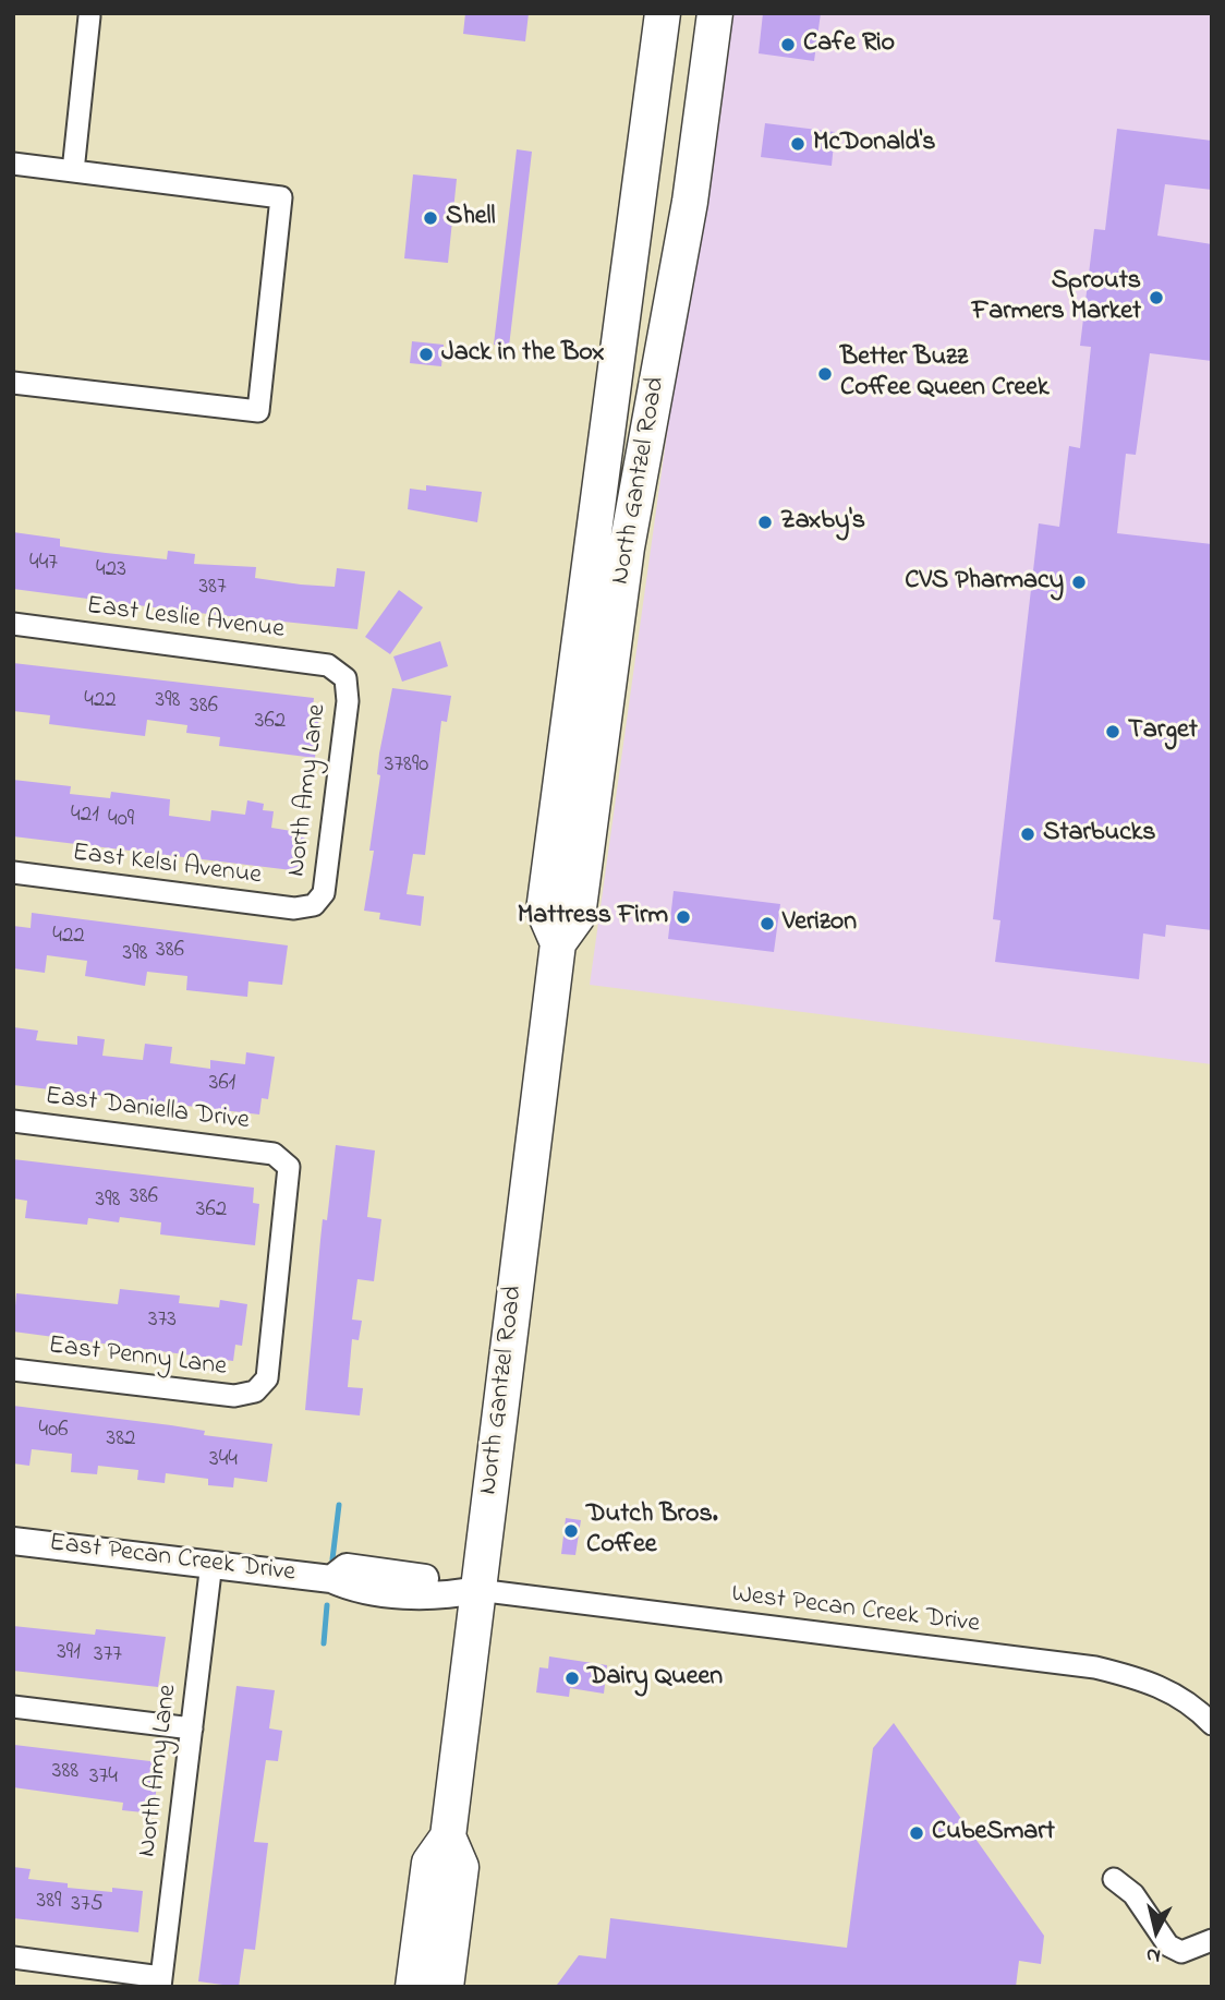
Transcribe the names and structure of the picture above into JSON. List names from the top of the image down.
{
  "streets": {
    "main road": ["North Gantzel Road"],
    "street": [
      "East Leslie Avenue",
      "North Amy Lane",
      "East Kelsi Avenue",
      "East Daniella Drive",
      "East Penny Lane",
      "East Pecan Creek Drive",
      "West Pecan Creek Drive"
    ]
  },
  "crossings": [
    ["North Gantzel Road", "East Pecan Creek Drive"],
    ["North Gantzel Road", "West Pecan Creek Drive"],
    ["East Leslie Avenue", "North Amy Lane"],
    ["North Amy Lane", "East Kelsi Avenue"],
    ["North Amy Lane", "East Pecan Creek Drive"],
    ["East Daniella Drive", "East Penny Lane"],
    ["East Pecan Creek Drive", "West Pecan Creek Drive"]
  ],
  "places": [
    "Cafe Rio",
    "McDonald's",
    "Shell",
    "Sprouts Farmers Market",
    "Jack in the Box",
    "Better Buzz Coffee Queen Creek",
    "Zaxby's",
    "CVS Pharmacy",
    "Target",
    "Starbucks",
    "Mattress Firm",
    "Verizon",
    "Dutch Bros. Coffee",
    "Dairy Queen",
    "CubeSmart"
  ],
  "house_numbers": [
    "447",
    "423",
    "387",
    "422",
    "398",
    "386",
    "362",
    "37890",
    "421",
    "409",
    "422",
    "386",
    "398",
    "361",
    "386",
    "398",
    "362",
    "373",
    "406",
    "382",
    "344",
    "391",
    "377",
    "388",
    "374",
    "389",
    "375"
  ],
  "north": "bottom"
}
